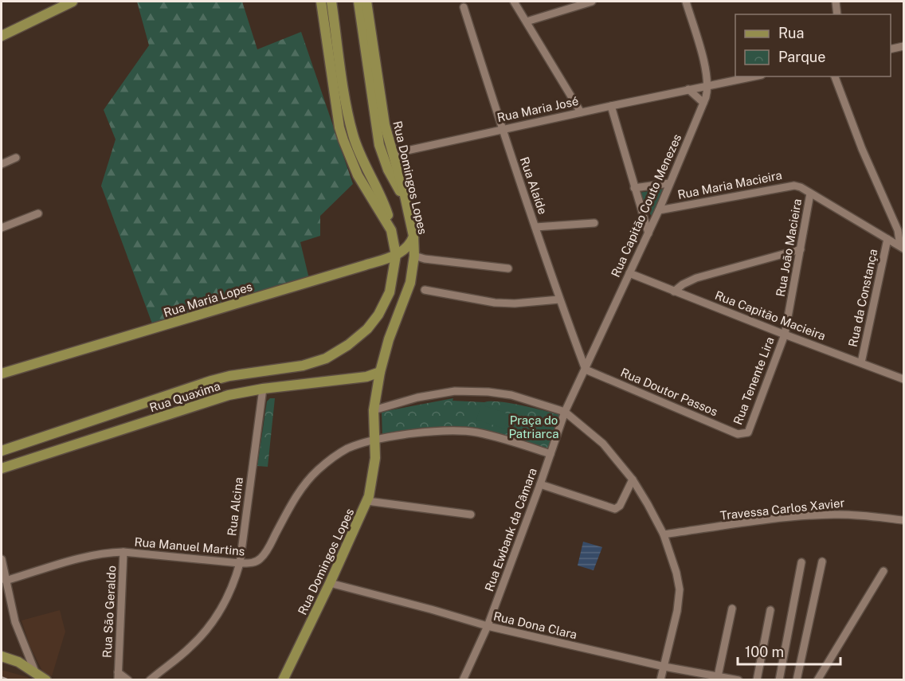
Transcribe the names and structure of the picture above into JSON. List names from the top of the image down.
{
  "streets": {
    "main road": ["Rua Domingos Lopes", "Rua Maria Lopes", "Rua Quaxima"],
    "street": [
      "Rua Maria José",
      "Rua Maria Macieira",
      "Rua Alaíde",
      "Rua Capitão Couto Menezes",
      "Rua João Macieira",
      "Rua da Constança",
      "Rua Capitão Macieira",
      "Rua Tenente Lira",
      "Rua Doutor Passos",
      "Rua Alcina",
      "Travessa Carlos Xavier",
      "Rua Ewbank da Câmara",
      "Rua Manuel Martins",
      "Rua São Geraldo",
      "Rua Dona Clara"
    ]
  },
  "crossings": [
    ["Rua Maria José", "Rua Domingos Lopes"],
    ["Rua Maria José", "Rua Alaíde"],
    ["Rua Maria José", "Rua Capitão Couto Menezes"],
    ["Rua Domingos Lopes", "Rua Maria Lopes"],
    ["Rua Domingos Lopes", "Rua Quaxima"],
    ["Rua Domingos Lopes", "Rua Manuel Martins"],
    ["Rua Domingos Lopes", "Rua Dona Clara"],
    ["Rua Maria Macieira", "Rua Capitão Couto Menezes"],
    ["Rua Maria Macieira", "Rua João Macieira"],
    ["Rua Maria Macieira", "Rua da Constança"],
    ["Rua Alaíde", "Rua Capitão Couto Menezes"],
    ["Rua Alaíde", "Rua Doutor Passos"],
    ["Rua Capitão Couto Menezes", "Rua Capitão Macieira"],
    ["Rua Capitão Couto Menezes", "Rua Doutor Passos"],
    ["Rua Capitão Couto Menezes", "Rua Ewbank da Câmara"],
    ["Rua João Macieira", "Rua Capitão Macieira"],
    ["Rua João Macieira", "Rua Tenente Lira"],
    ["Rua da Constança", "Rua Capitão Macieira"],
    ["Rua Maria Lopes", "Rua Quaxima"],
    ["Rua Capitão Macieira", "Rua Tenente Lira"],
    ["Rua Tenente Lira", "Rua Doutor Passos"],
    ["Rua Quaxima", "Rua Alcina"],
    ["Rua Alcina", "Rua Manuel Martins"],
    ["Rua Ewbank da Câmara", "Rua Manuel Martins"],
    ["Rua Ewbank da Câmara", "Rua Dona Clara"],
    ["Rua Manuel Martins", "Rua São Geraldo"]
  ],
  "parks": ["Praça do Patriarca"],
  "legend": ["Rua", "Parque"],
  "scale_bar": "100 m"
}
